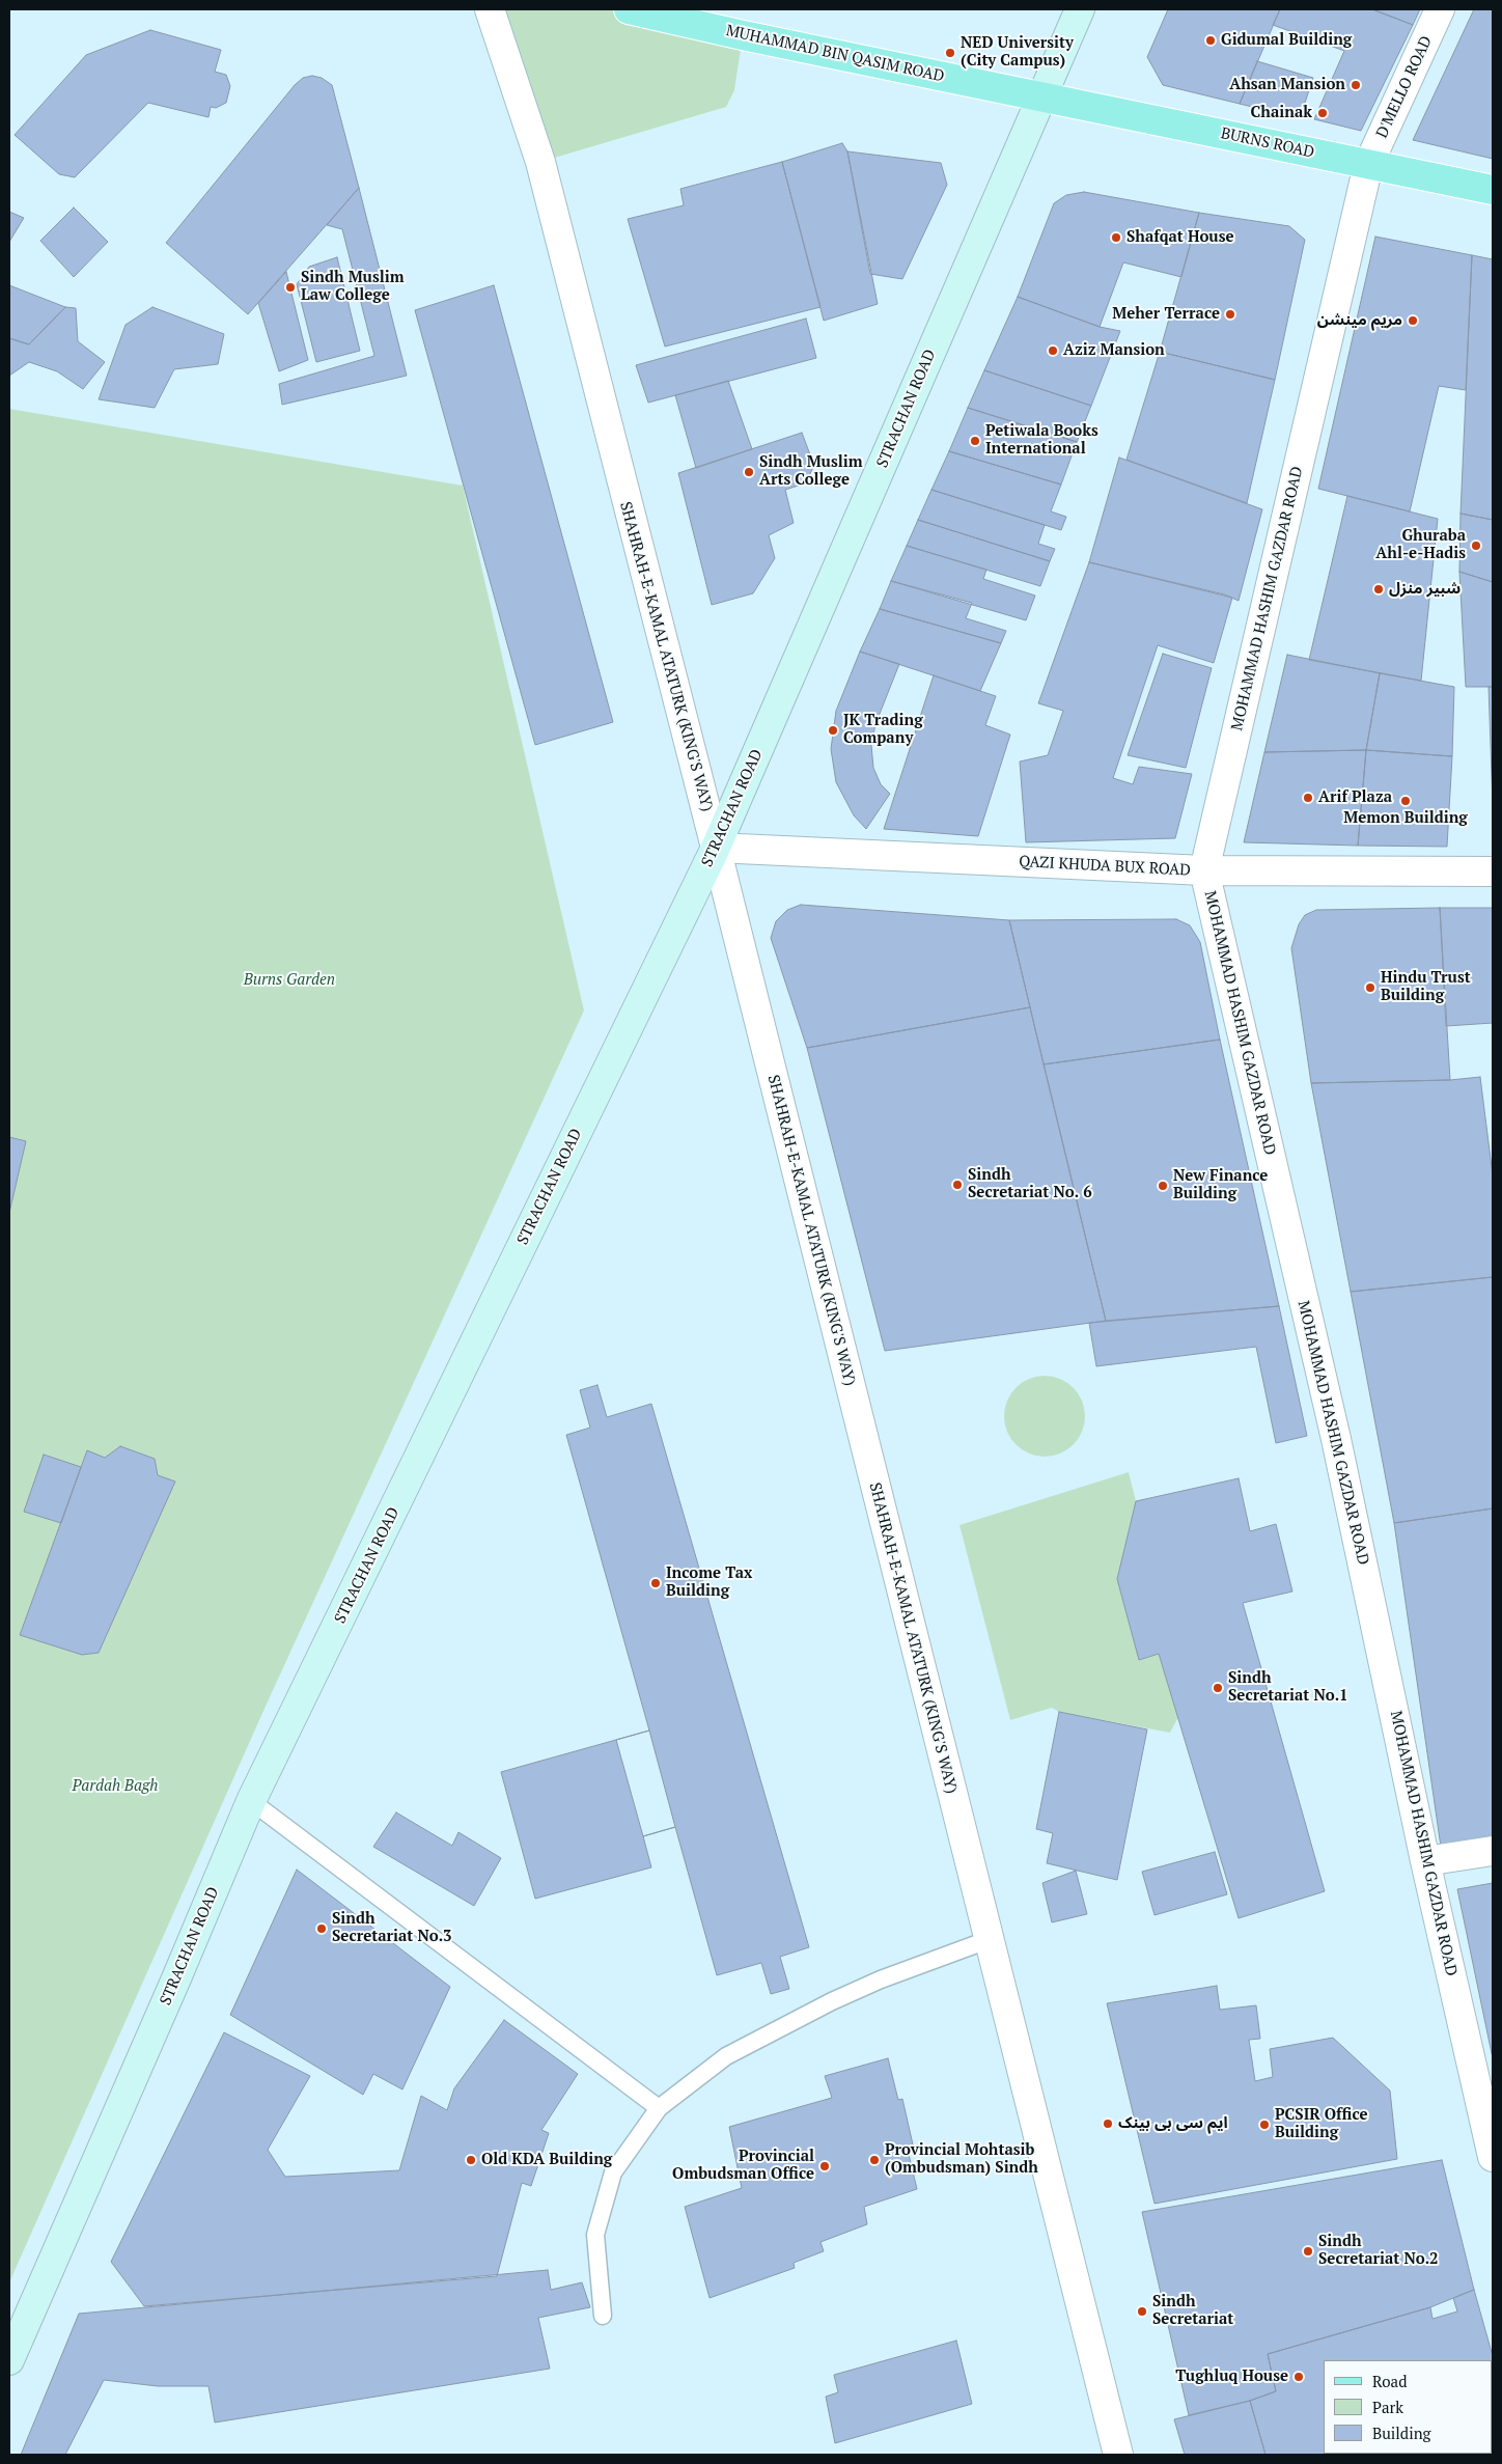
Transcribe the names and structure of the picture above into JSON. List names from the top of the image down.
{
  "streets": {
    "main road": ["MUHAMMAD BIN QASIM ROAD", "BURNS ROAD", "STRACHAN ROAD"],
    "street": [
      "D'MELLO ROAD",
      "MOHAMMAD HASHIM GAZDAR ROAD",
      "SHAHRAH-E-KAMAL ATATURK (KING'S WAY)",
      "QAZI KHUDA BUX ROAD"
    ]
  },
  "crossings": [
    ["MUHAMMAD BIN QASIM ROAD", "BURNS ROAD"],
    ["MUHAMMAD BIN QASIM ROAD", "STRACHAN ROAD"],
    ["D'MELLO ROAD", "BURNS ROAD"],
    ["D'MELLO ROAD", "MOHAMMAD HASHIM GAZDAR ROAD"],
    ["BURNS ROAD", "STRACHAN ROAD"],
    ["BURNS ROAD", "MOHAMMAD HASHIM GAZDAR ROAD"],
    ["STRACHAN ROAD", "SHAHRAH-E-KAMAL ATATURK (KING'S WAY)"],
    ["STRACHAN ROAD", "QAZI KHUDA BUX ROAD"],
    ["MOHAMMAD HASHIM GAZDAR ROAD", "QAZI KHUDA BUX ROAD"],
    ["SHAHRAH-E-KAMAL ATATURK (KING'S WAY)", "QAZI KHUDA BUX ROAD"]
  ],
  "parks": ["Burns Garden", "Pardah Bagh"],
  "places": [
    "Gidumal Building",
    "NED University (City Campus)",
    "Ahsan Mansion",
    "Chainak",
    "Shafqat House",
    "Sindh Muslim Law College",
    "Meher Terrace",
    "مریم مینشن",
    "Aziz Mansion",
    "Petiwala Books International",
    "Sindh Muslim Arts College",
    "Ghuraba Ahl-e-Hadis",
    "شبیر منزل",
    "JK Trading Company",
    "Arif Plaza",
    "Memon Building",
    "Hindu Trust Building",
    "Sindh Secretariat No. 6",
    "New Finance Building",
    "Income Tax Building",
    "Sindh Secretariat No.1",
    "Sindh Secretariat No.3",
    "ایم سی بی بینک",
    "PCSIR Office Building",
    "Old KDA Building",
    "Provincial Mohtasib (Ombudsman) Sindh",
    "Provincial Ombudsman Office",
    "Sindh Secretariat No.2",
    "Sindh Secretariat",
    "Tughluq House"
  ],
  "legend": ["Road", "Park", "Building"]
}
